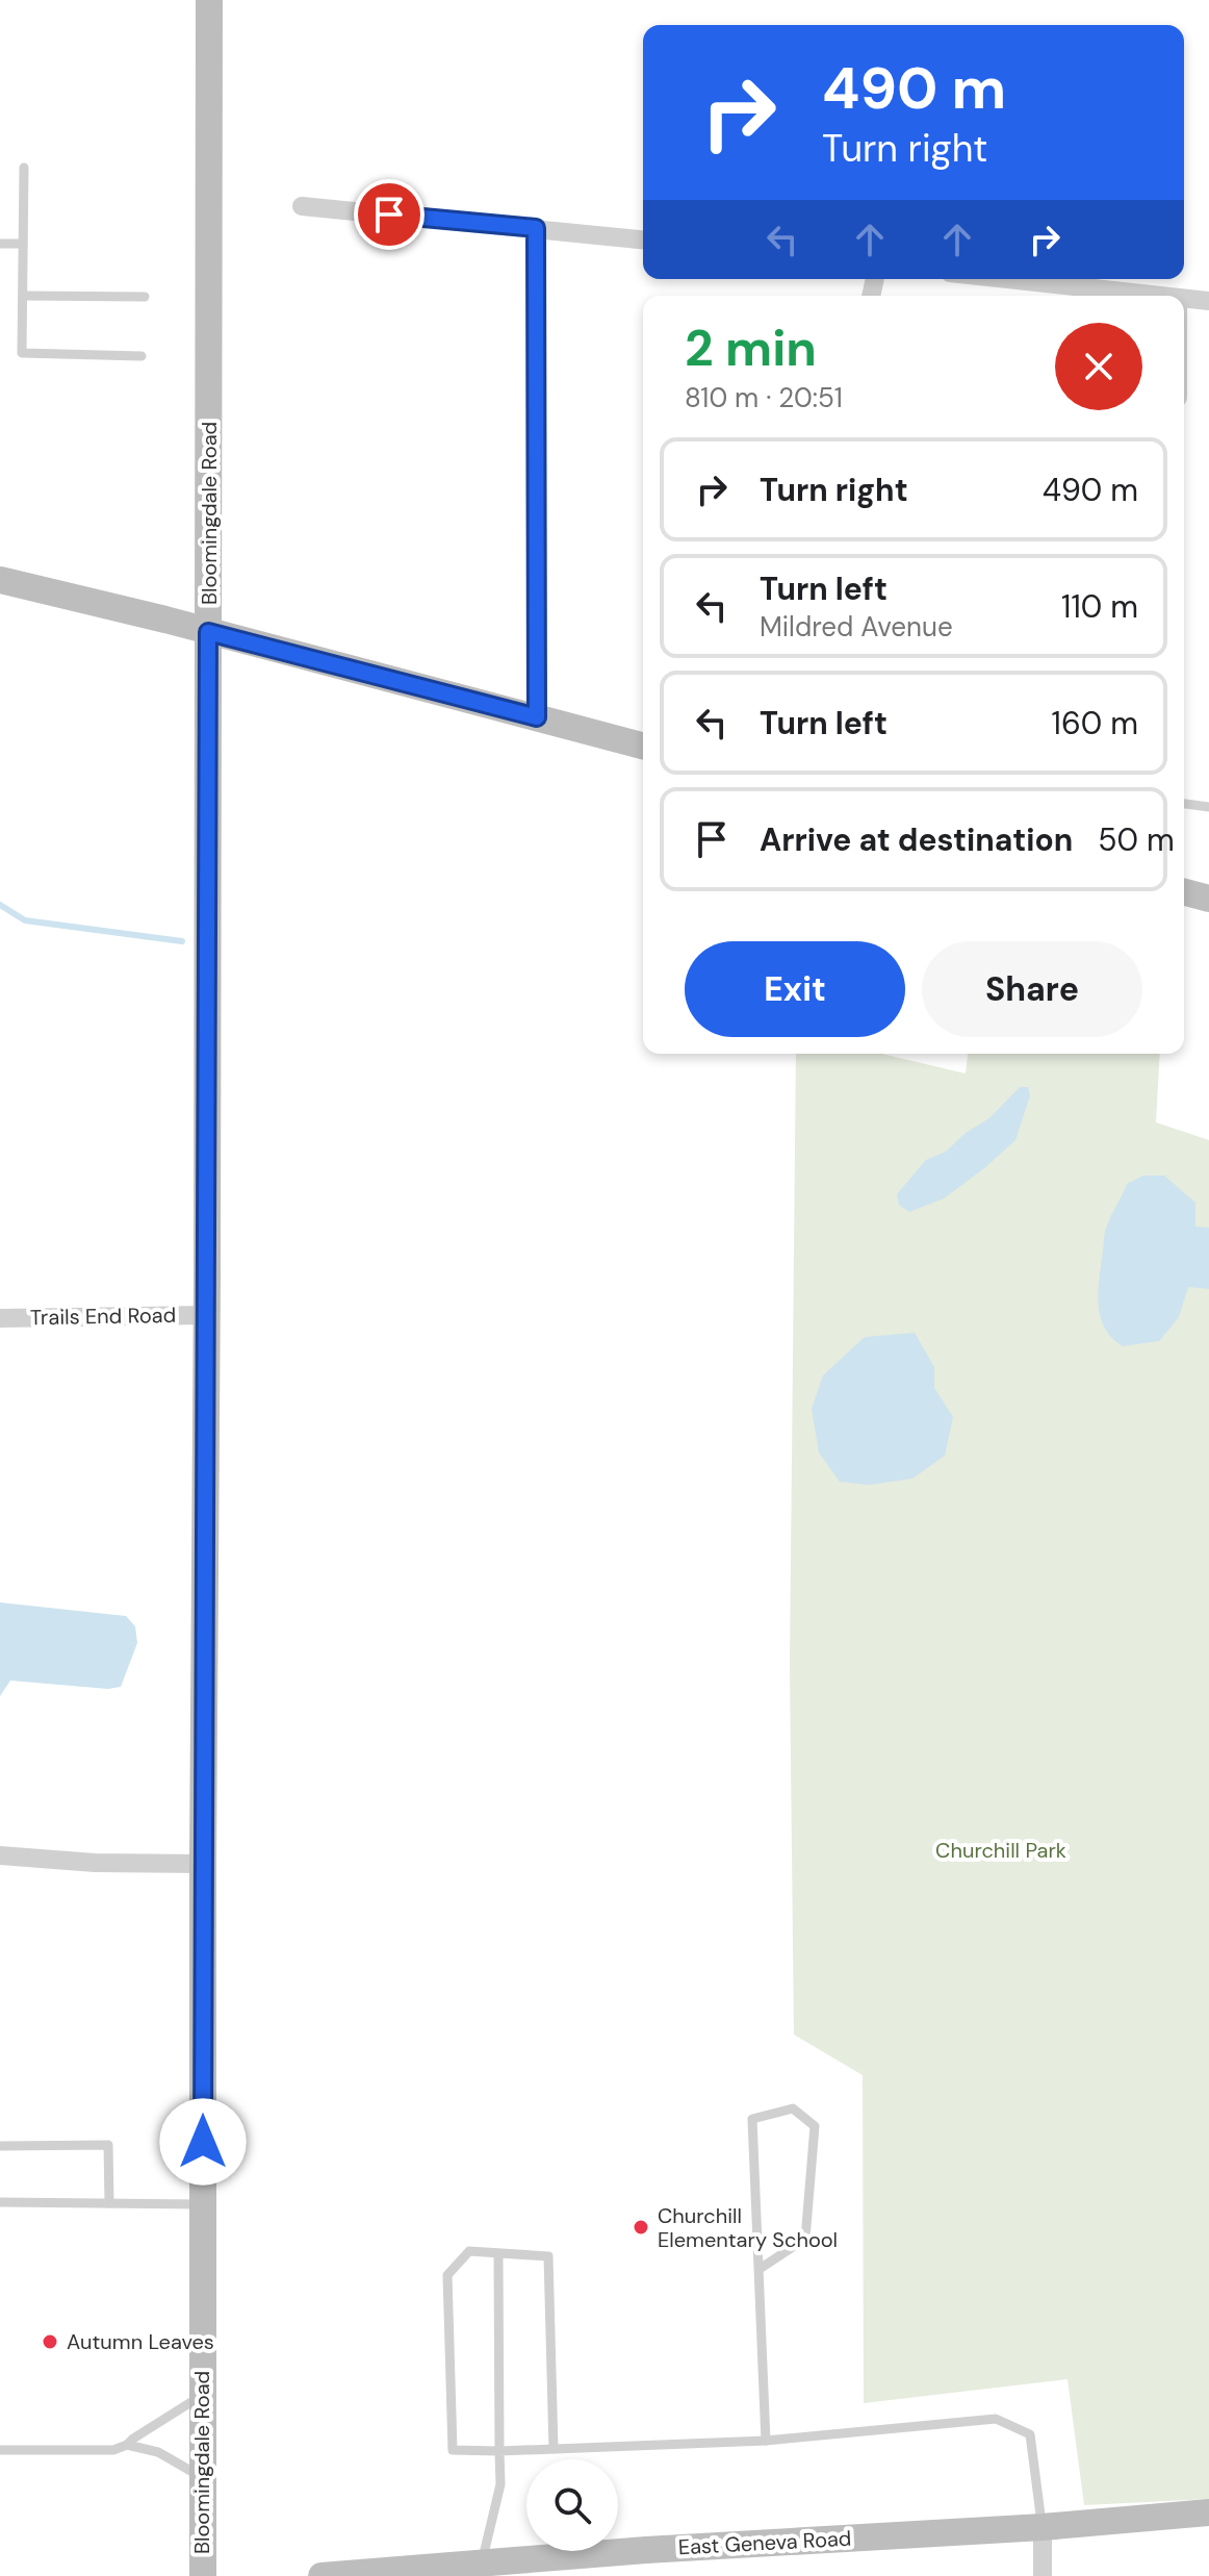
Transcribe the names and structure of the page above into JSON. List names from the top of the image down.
{
  "streets": {
    "street": ["Bloomingdale Road", "Trails End Road", "East Geneva Road"]
  },
  "crossings": [
    ["Bloomingdale Road", "Trails End Road"]
  ],
  "parks": ["Churchill Park"],
  "places": ["Churchill Elementary School", "Autumn Leaves"],
  "page": {
    "turn": ["490 m", "Turn right"],
    "heading": ["2 min", "810 m · 20:51"],
    "list": [
      {
        "name": "Turn right",
        "value": "490 m"
      },
      {
        "name": "Turn left",
        "note": "Mildred Avenue",
        "value": "110 m"
      },
      {
        "name": "Turn left",
        "value": "160 m"
      },
      {
        "name": "Arrive at destination",
        "value": "50 m"
      }
    ],
    "buttons": ["Exit", "Share"]
  }
}
